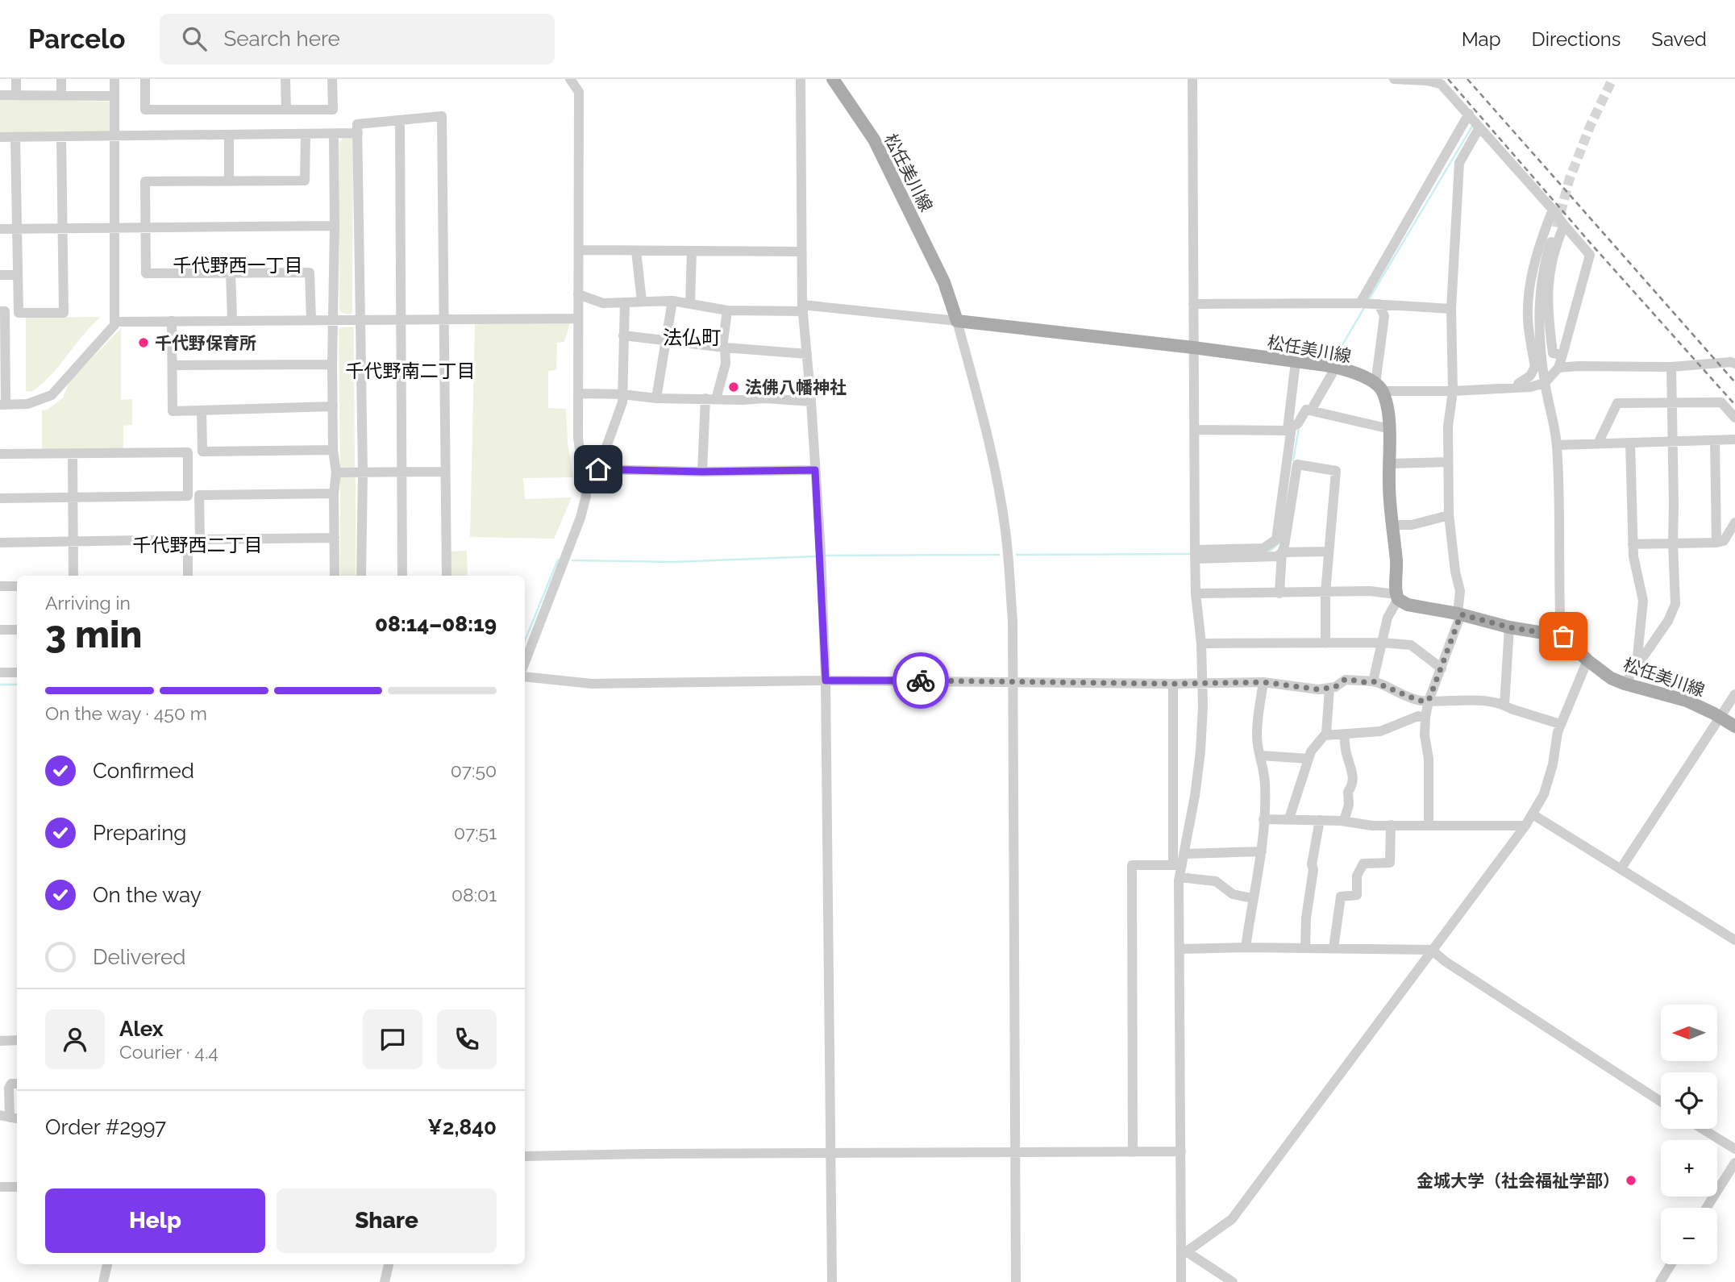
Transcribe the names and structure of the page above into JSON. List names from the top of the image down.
{
  "streets": {
    "main road": ["松任美川線"]
  },
  "districts": [
    "千代野西一丁目",
    "法仏町",
    "千代野南二丁目",
    "千代野西二丁目"
  ],
  "places": ["千代野保育所", "法佛八幡神社", "金城大学（社会福祉学部）"],
  "north": "left",
  "page": {
    "header": "Parcelo",
    "search": "Search here",
    "nav": ["Map", "Directions", "Saved"],
    "heading": ["3 min", "Arriving in", "08:14–08:19"],
    "panel": [
      "Alex",
      "Courier · 4.4",
      "Order #2997",
      "¥2,840"
    ],
    "bar": "On the way · 450 m",
    "list": [
      ["Confirmed", "07:50"],
      ["Preparing", "07:51"],
      ["On the way", "08:01"],
      "Delivered"
    ],
    "map_buttons": ["+", "−"],
    "buttons": ["Help", "Share"]
  }
}
